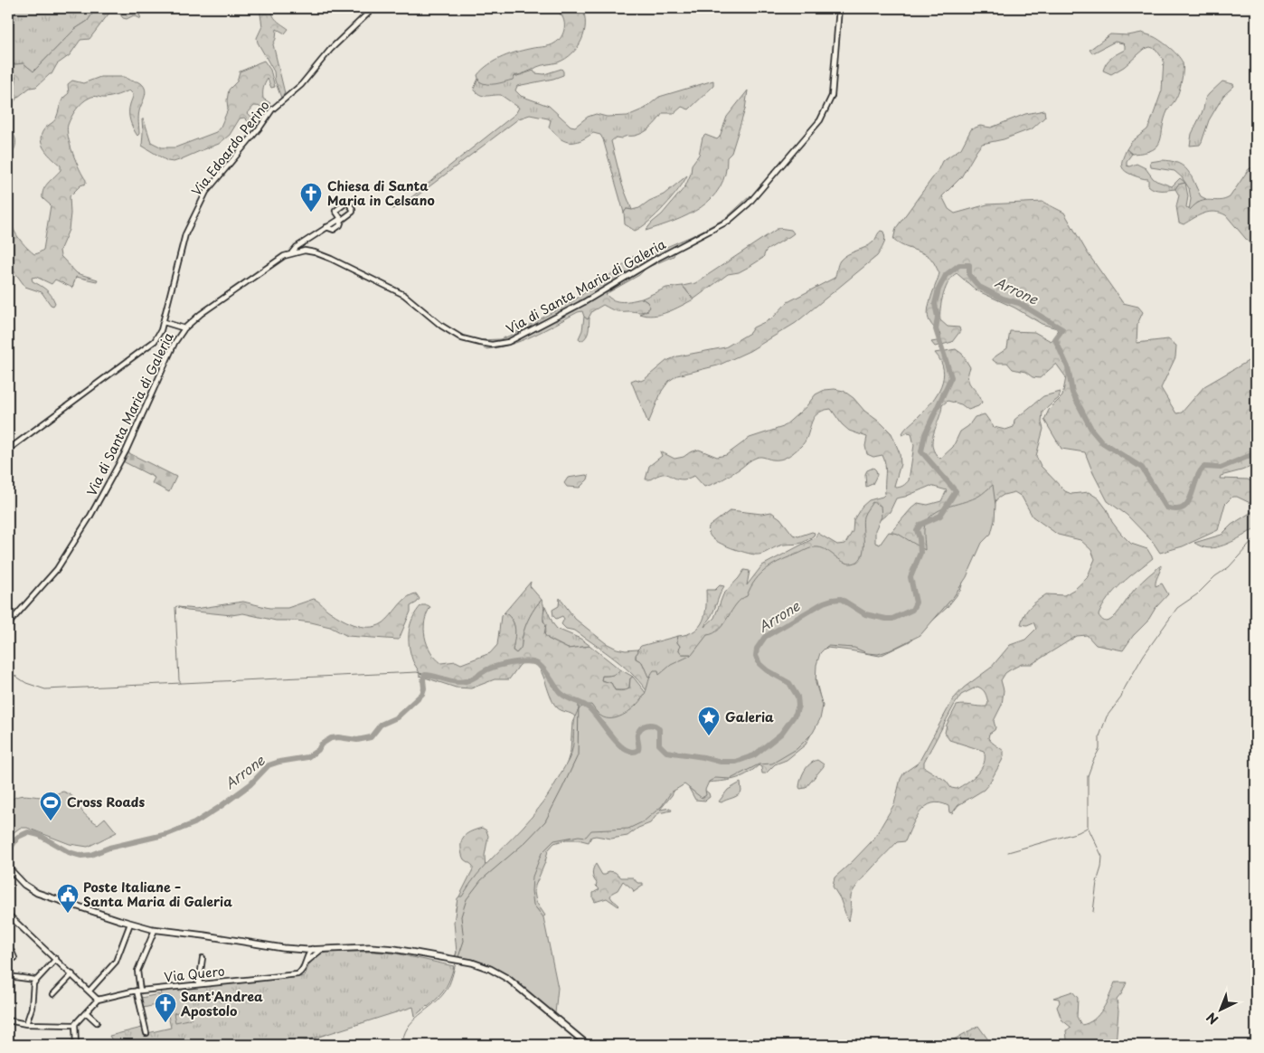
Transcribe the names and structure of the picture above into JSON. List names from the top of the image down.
{
  "streets": {
    "street": ["Via Edoardo Perino", "Via di Santa Maria di Galeria", "Via Quero"]
  },
  "water": ["Arrone"],
  "places": {
    "church": ["Chiesa di Santa Maria in Celsano", "Sant'Andrea Apostolo"],
    "place": ["Galeria"],
    "sports": ["Cross Roads"],
    "public building": ["Poste Italiane – Santa Maria di Galeria"]
  },
  "north": "bottom left"
}
